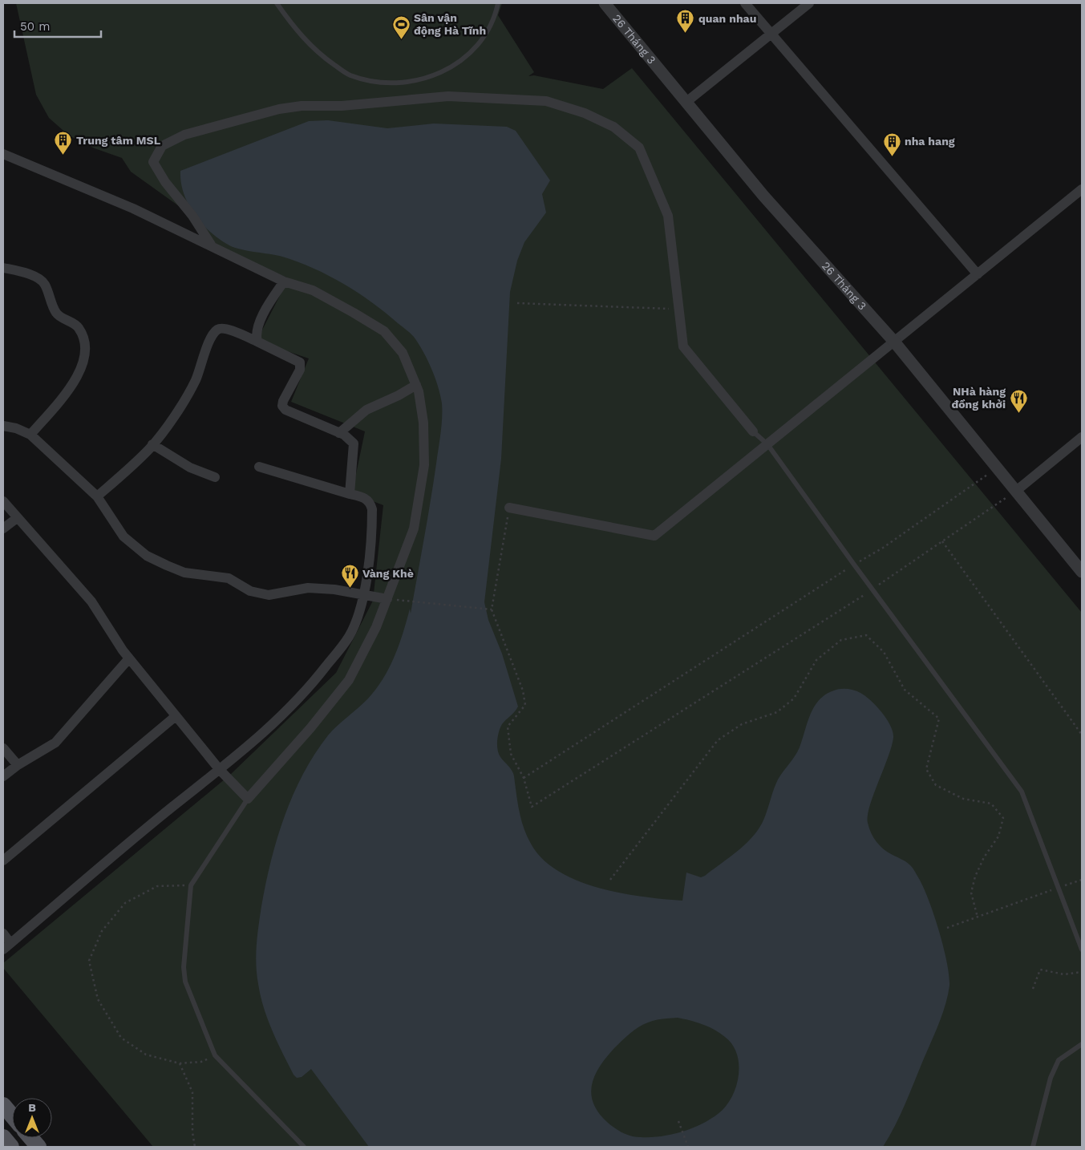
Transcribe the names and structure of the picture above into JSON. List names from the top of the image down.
{
  "streets": {
    "street": ["26 Tháng 3"]
  },
  "places": {
    "building": ["quan nhau", "Trung tâm MSL", "nha hang"],
    "sports": ["Sân vận động Hà Tĩnh"],
    "restaurant": ["NHà hàng đồng khởi", "Vàng Khè"]
  },
  "scale_bar": "50 m",
  "north": "top"
}
